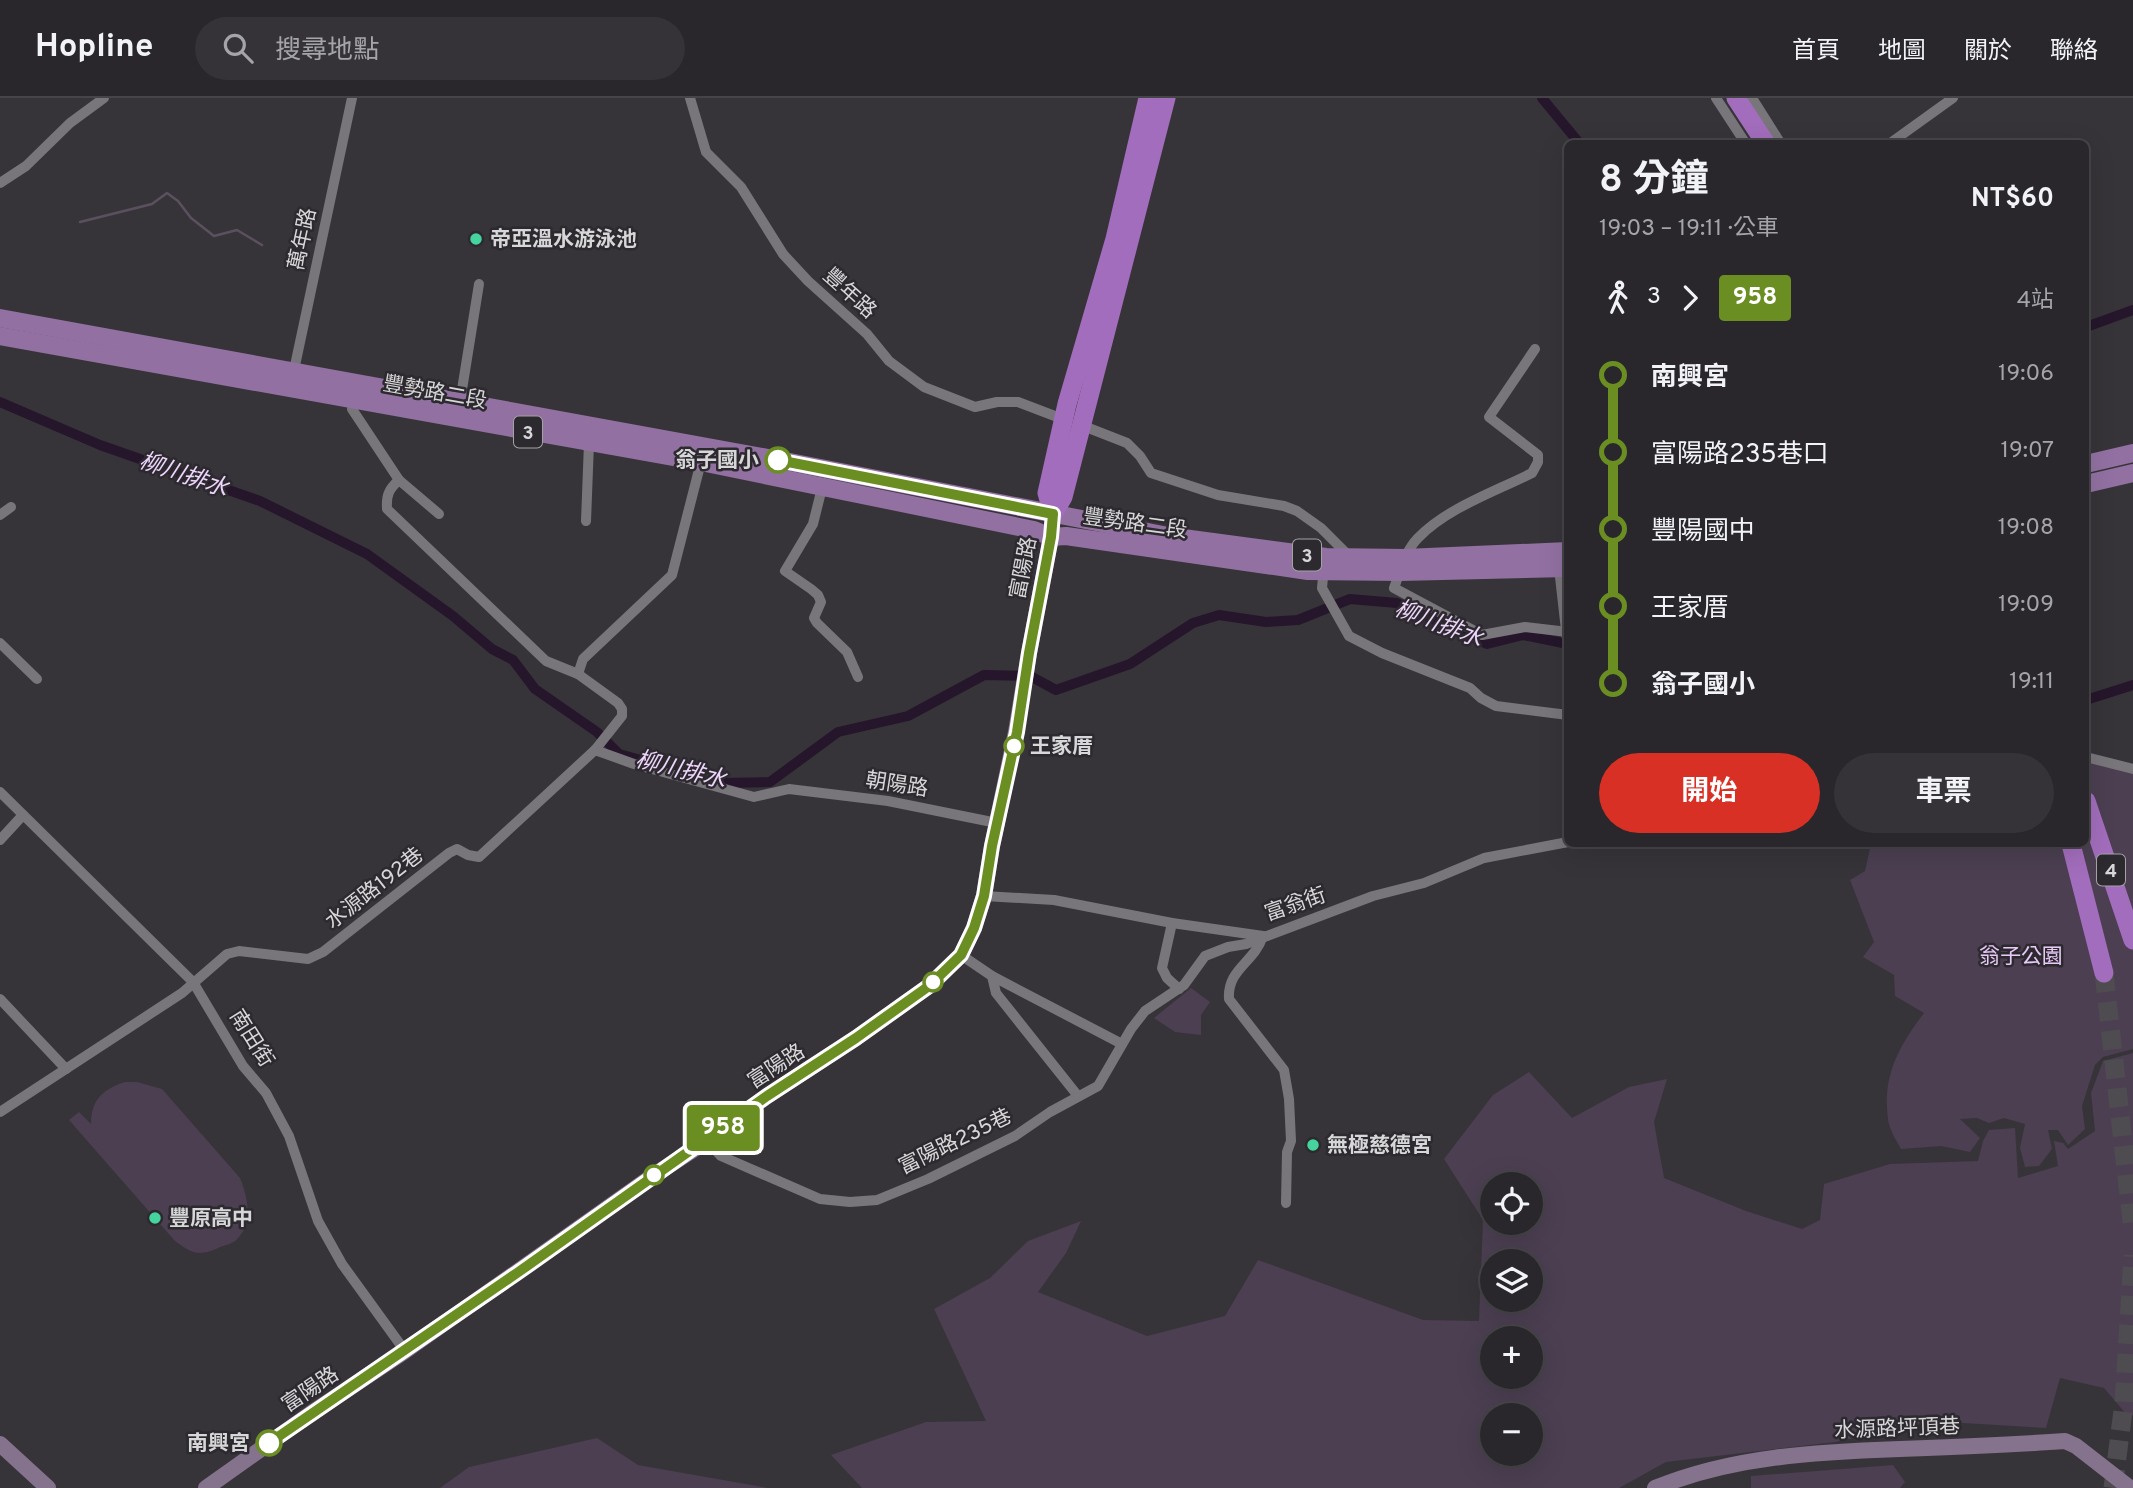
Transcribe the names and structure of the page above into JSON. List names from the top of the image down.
{
  "streets": {
    "highway": ["4"],
    "main road": ["豐勢路二段", "3"],
    "street": [
      "萬年路",
      "豐年路",
      "富陽路",
      "朝陽路",
      "水源路192巷",
      "富翁街",
      "南田街",
      "富陽路235巷",
      "水源路坪頂巷"
    ]
  },
  "crossings": [
    ["萬年路", "豐勢路二段"],
    ["豐勢路二段", "富陽路"],
    ["富陽路", "朝陽路"],
    ["富陽路", "富翁街"],
    ["富陽路", "南田街"],
    ["富陽路", "富陽路235巷"],
    ["朝陽路", "水源路192巷"],
    ["水源路192巷", "南田街"],
    ["富翁街", "富陽路235巷"]
  ],
  "water": ["柳川排水"],
  "parks": ["翁子公園"],
  "places": [
    "帝亞溫水游泳池",
    "翁子國小",
    "王家厝",
    "無極慈德宮",
    "豐原高中",
    "南興宮"
  ],
  "lines": ["bus line 958"],
  "page": {
    "header": "Hopline",
    "search": "搜尋地點",
    "nav": [
      "首頁",
      "地圖",
      "關於",
      "聯絡"
    ],
    "on_map": "958",
    "heading": ["8 分鐘", "19:03 – 19:11 · 公車", "NT$60"],
    "legs": ["3", "958", "4站"],
    "list": [
      {
        "name": "南興宮",
        "value": "19:06"
      },
      {
        "name": "富陽路235巷口",
        "value": "19:07"
      },
      {
        "name": "豐陽國中",
        "value": "19:08"
      },
      {
        "name": "王家厝",
        "value": "19:09"
      },
      {
        "name": "翁子國小",
        "value": "19:11"
      }
    ],
    "buttons": ["開始", "車票"],
    "map_buttons": ["+", "−"]
  }
}
